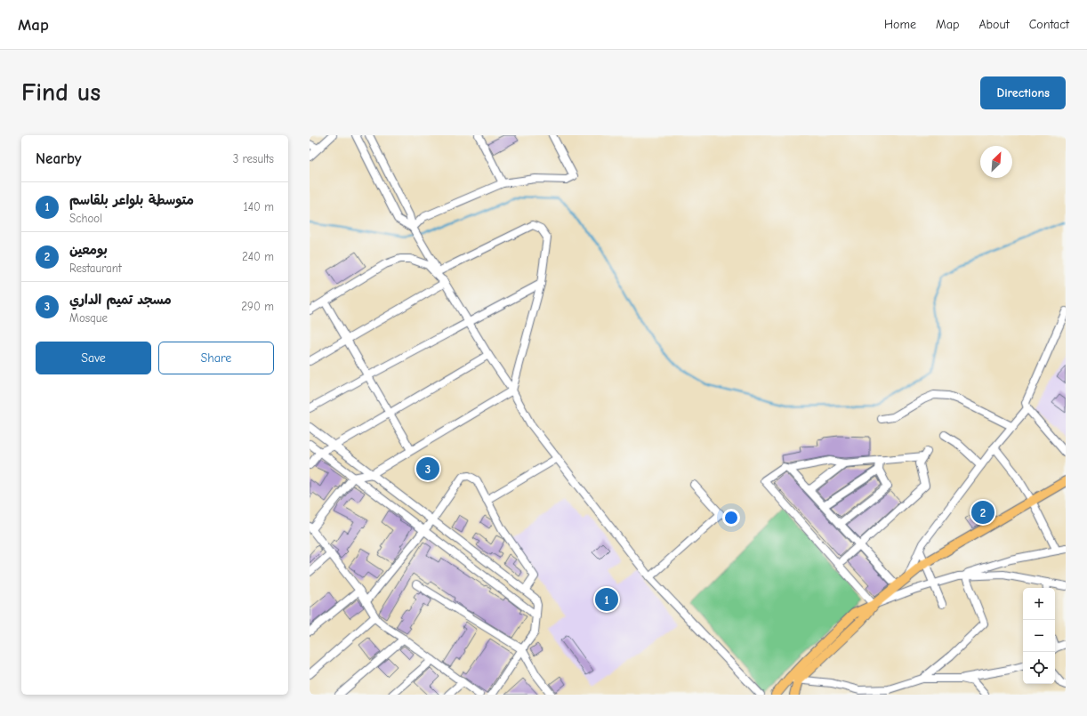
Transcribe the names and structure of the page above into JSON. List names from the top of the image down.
{
  "north": "top right",
  "page": {
    "header": "Map",
    "nav": [
      "Home",
      "Map",
      "About",
      "Contact"
    ],
    "buttons": [
      "Directions",
      ["Save", "Share"]
    ],
    "title": "Find us",
    "heading": ["Nearby", "3 results"],
    "list": [
      {
        "mark": "1",
        "name": "متوسطة بلواعر بلقاسم",
        "note": "School",
        "value": "140 m"
      },
      {
        "mark": "2",
        "name": "بومعين",
        "note": "Restaurant",
        "value": "240 m"
      },
      {
        "mark": "3",
        "name": "مسجد تميم الداري",
        "note": "Mosque",
        "value": "290 m"
      }
    ],
    "pins": ["3", "2", "1"],
    "map_buttons": ["+", "−"]
  }
}
